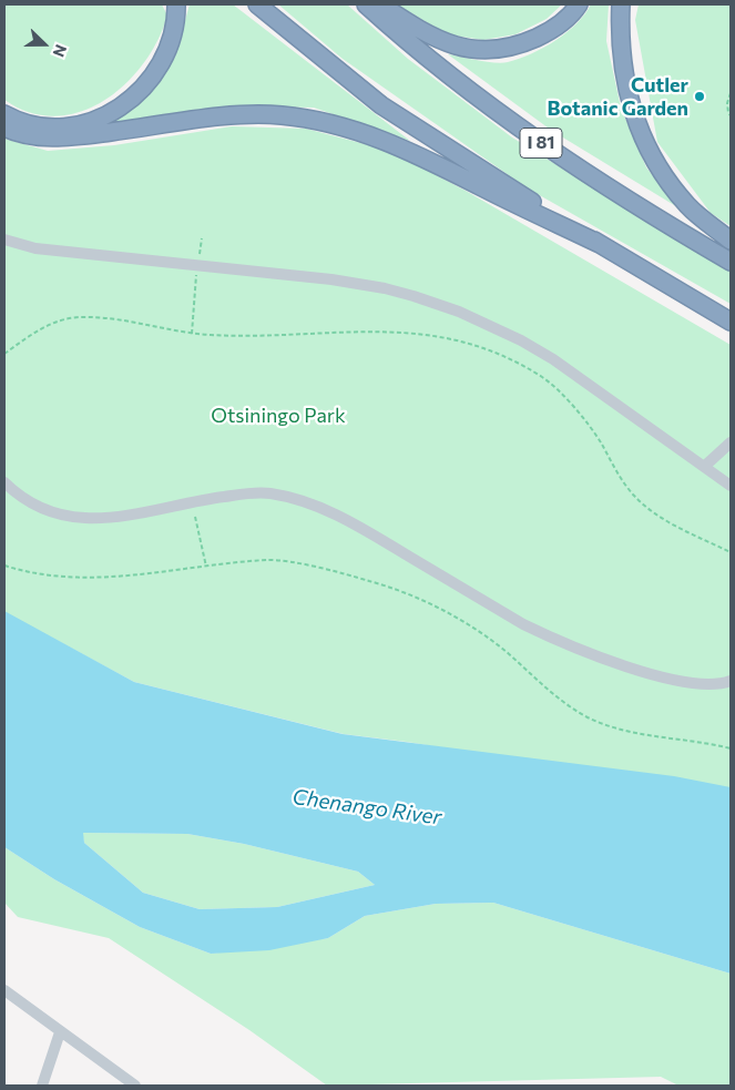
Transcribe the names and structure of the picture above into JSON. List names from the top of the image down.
{
  "streets": {
    "highway": ["I 81"]
  },
  "water": ["Chenango River"],
  "parks": ["Otsiningo Park"],
  "places": ["Cutler Botanic Garden"],
  "north": "right"
}
